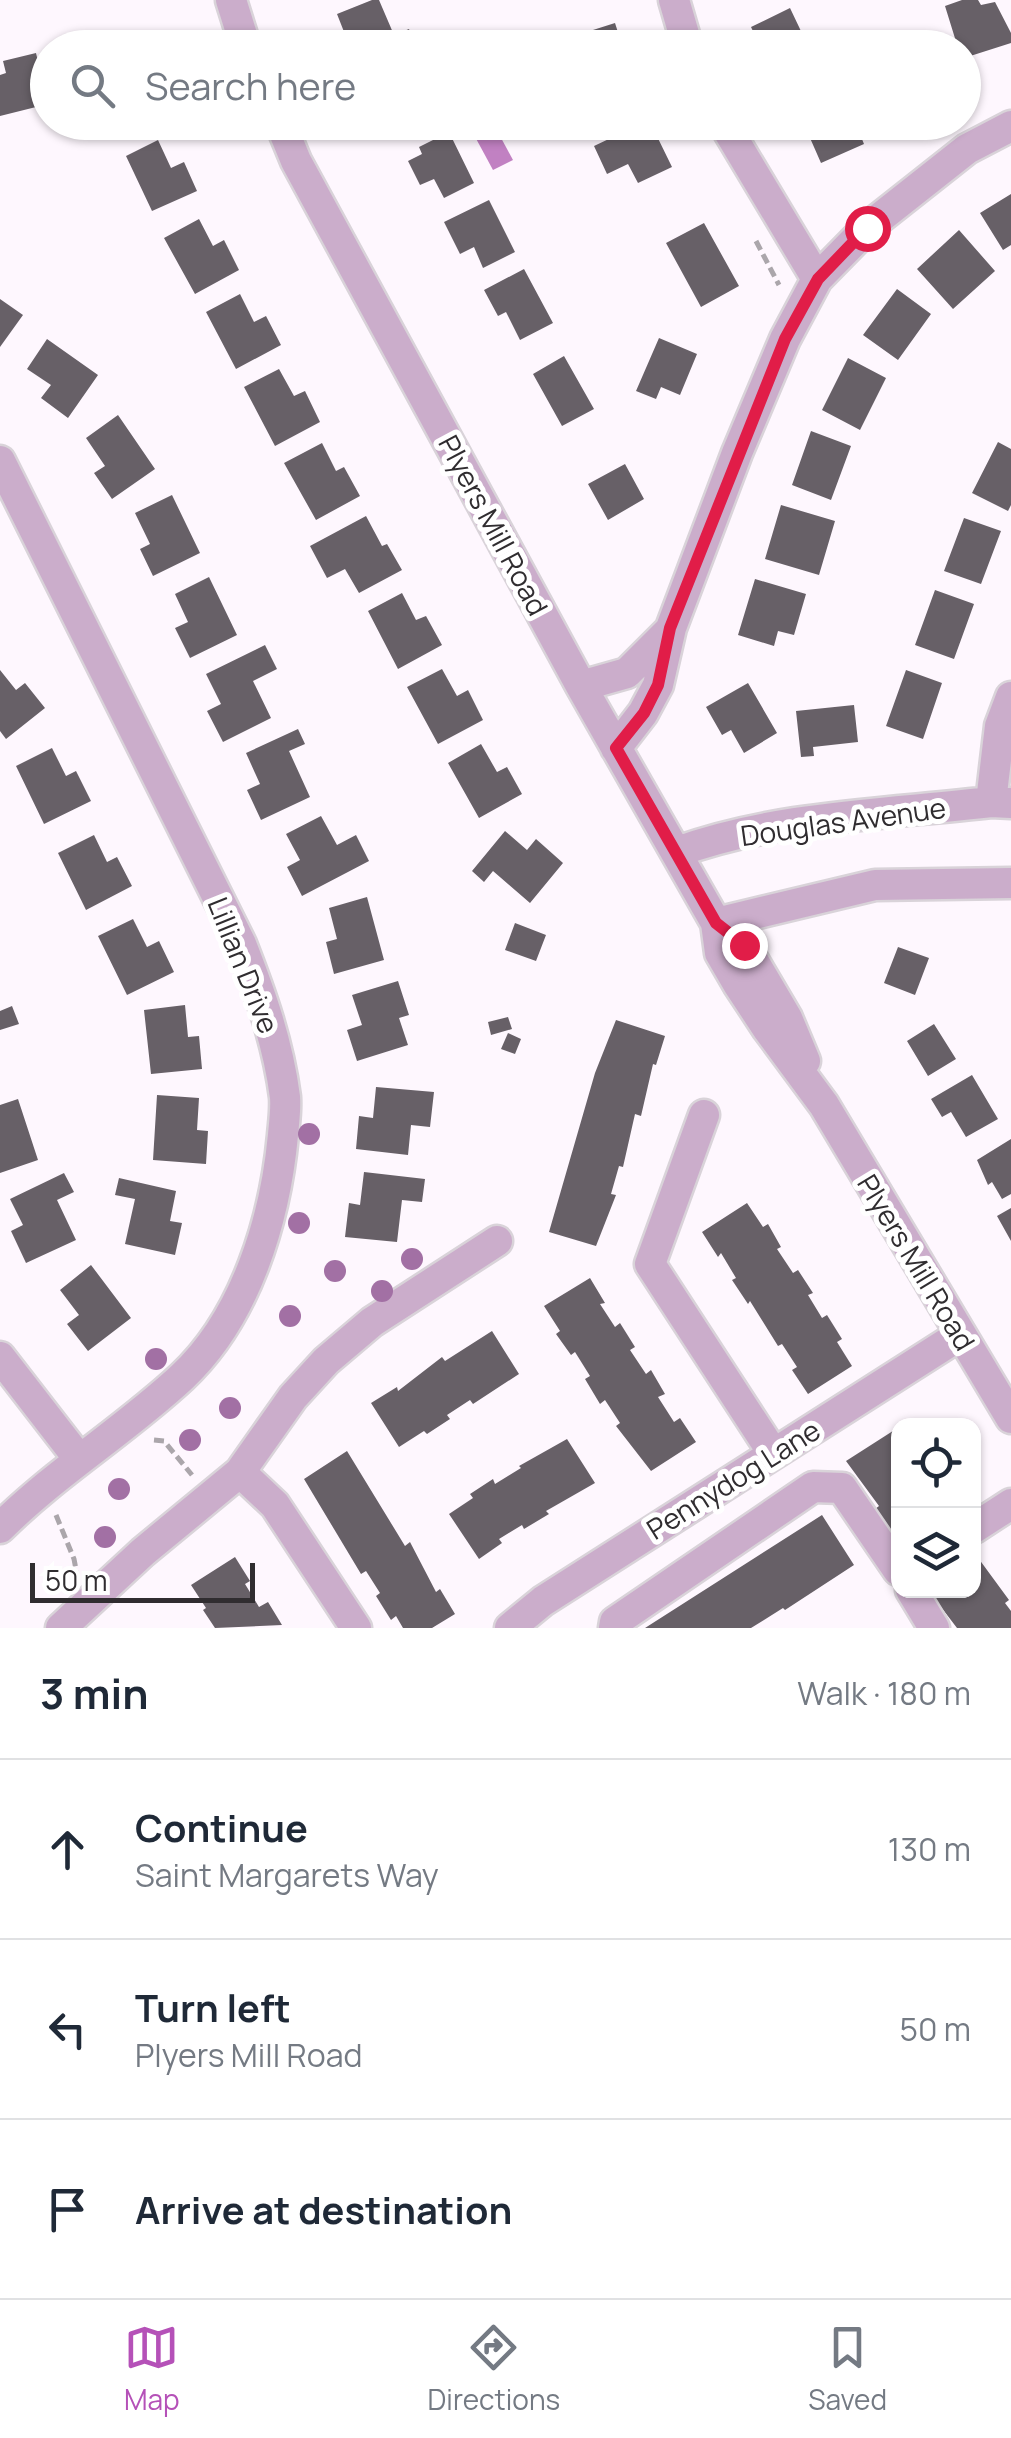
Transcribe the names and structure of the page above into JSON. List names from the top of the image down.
{
  "streets": {
    "street": [
      "Plyers Mill Road",
      "Douglas Avenue",
      "Lillian Drive",
      "Pennydog Lane"
    ]
  },
  "crossings": [
    ["Plyers Mill Road", "Douglas Avenue"],
    ["Plyers Mill Road", "Pennydog Lane"]
  ],
  "scale_bar": "50 m",
  "page": {
    "search": "Search here",
    "scale": "50 m",
    "heading": ["3 min", "Walk · 180 m"],
    "list": [
      ["Continue", "Saint Margarets Way", "130 m"],
      ["Turn left", "Plyers Mill Road", "50 m"],
      "Arrive at destination"
    ],
    "nav": ["Map", "Directions", "Saved"]
  }
}
